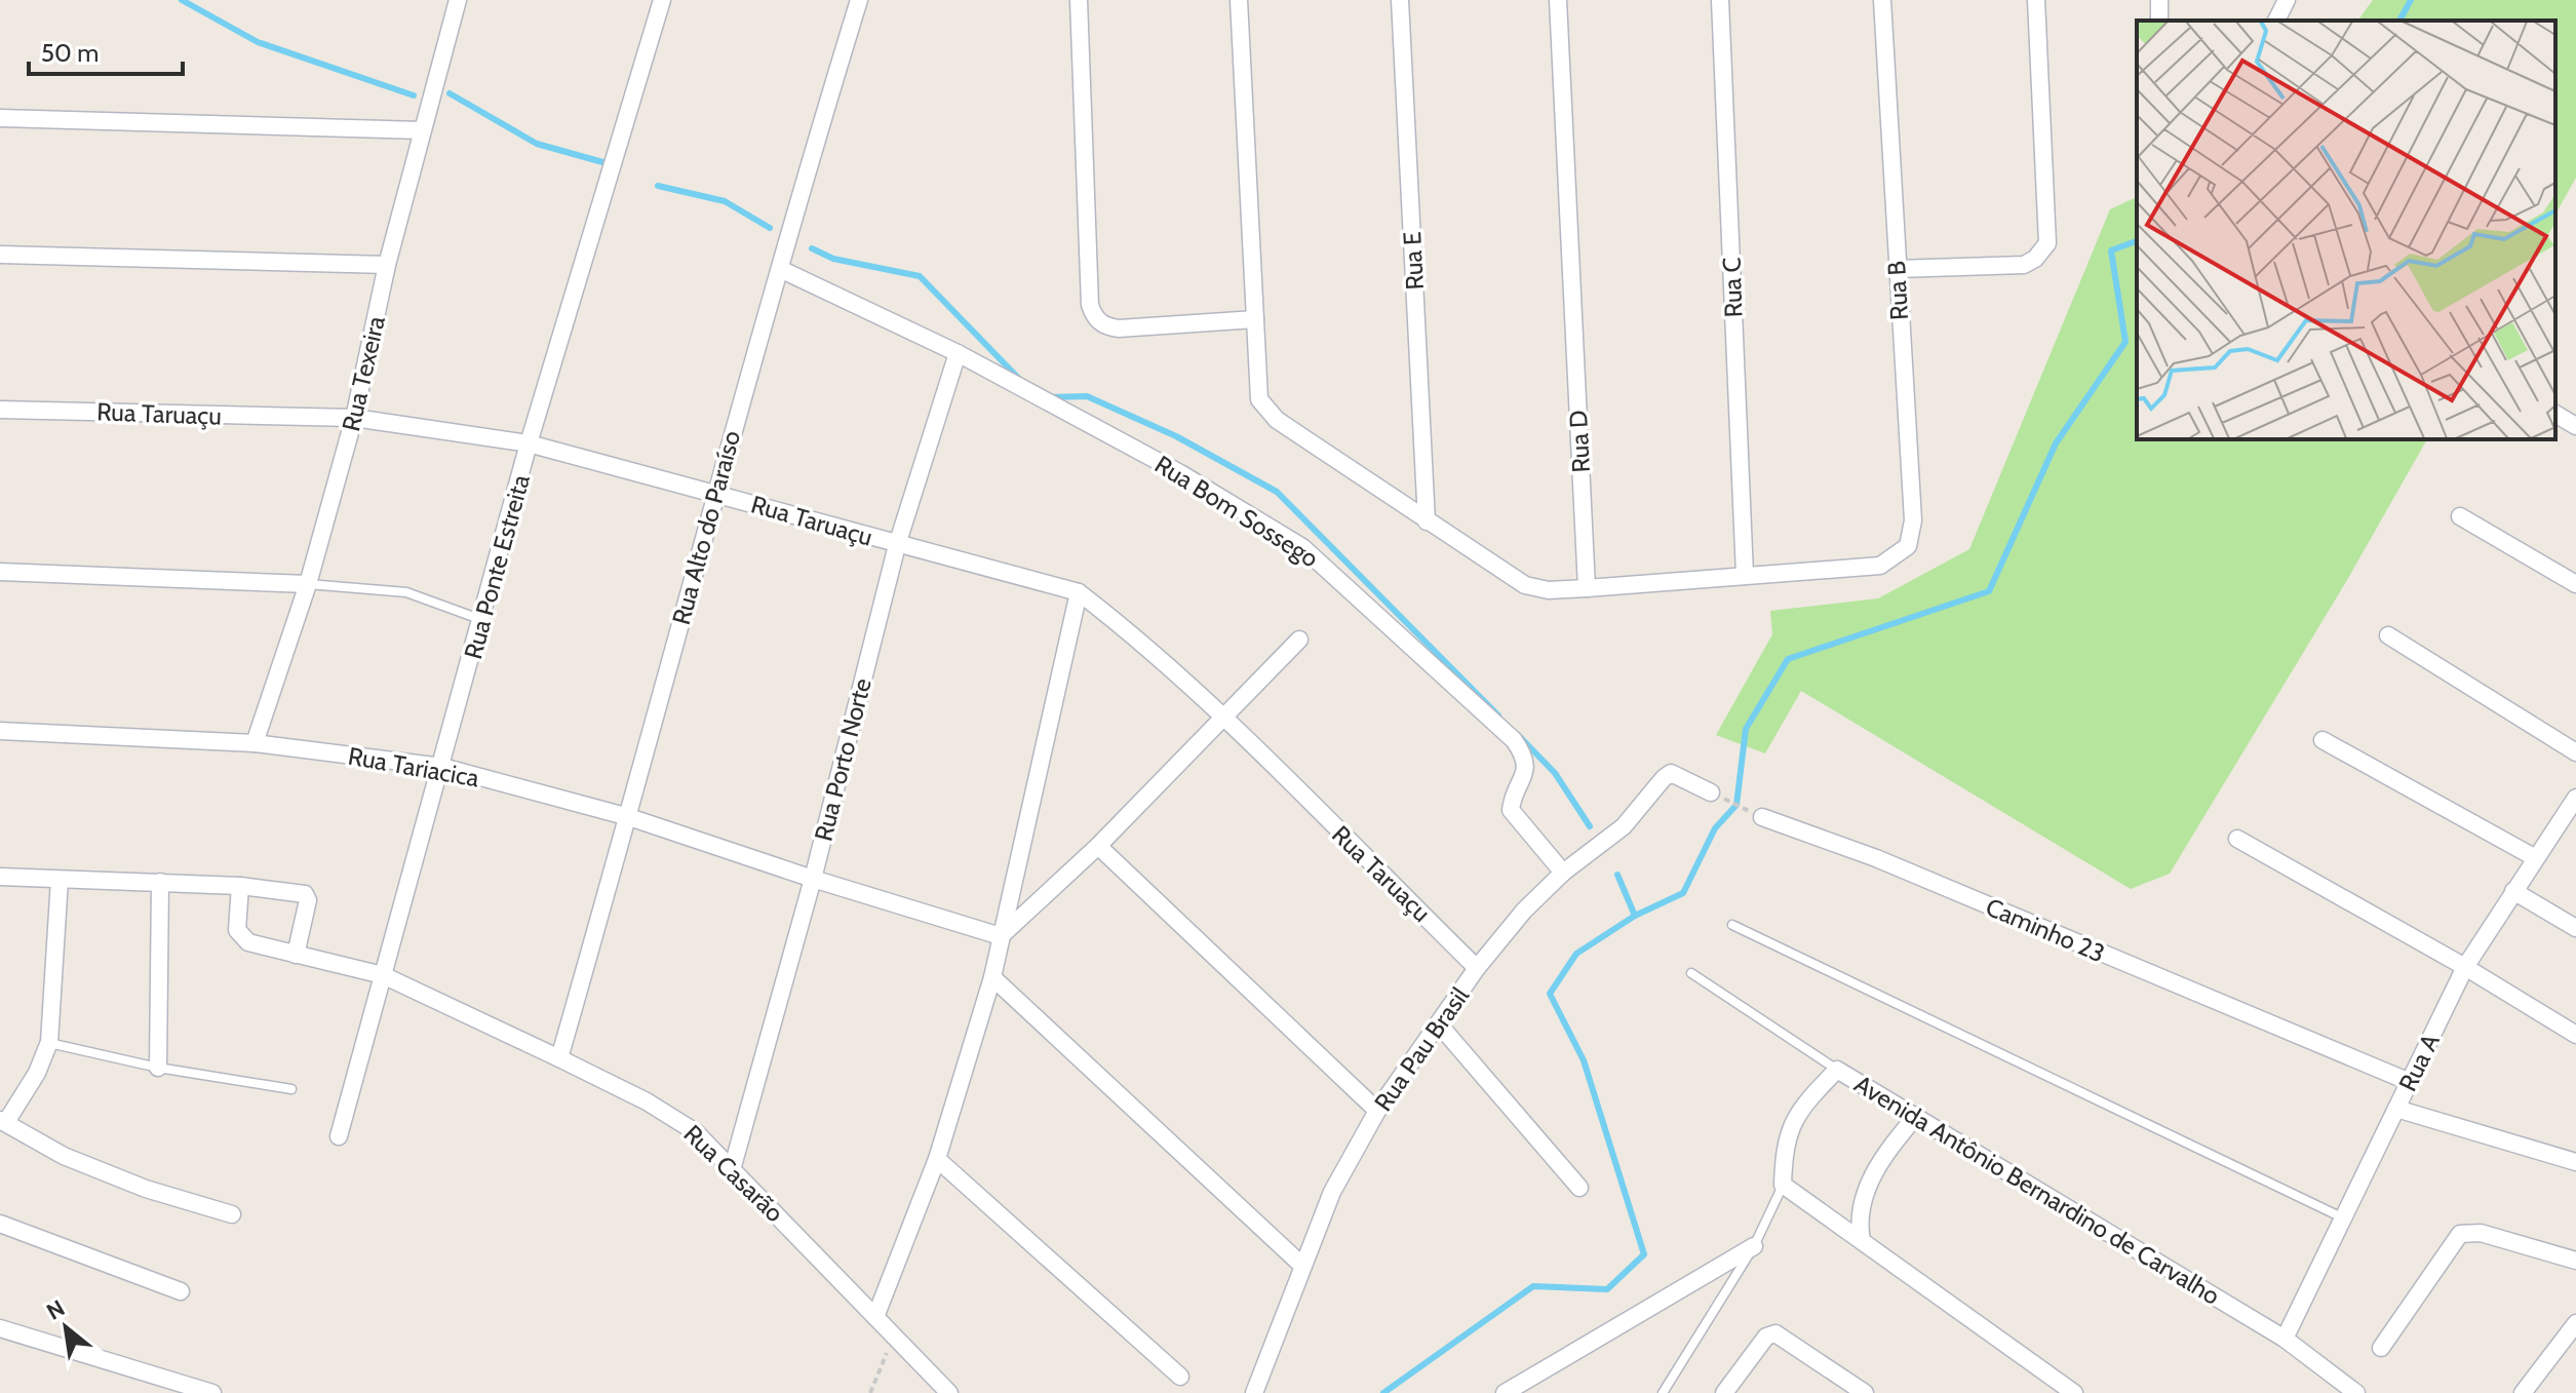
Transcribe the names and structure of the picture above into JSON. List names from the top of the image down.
{
  "streets": {
    "street": [
      "Rua E",
      "Rua C",
      "Rua B",
      "Rua Texeira",
      "Rua Taruaçu",
      "Rua D",
      "Rua Bom Sossego",
      "Rua Alto do Paraíso",
      "Rua Ponte Estreita",
      "Rua Porto Norte",
      "Rua Tariacica",
      "Caminho 23",
      "Rua Pau Brasil",
      "Rua A",
      "Rua Casarão",
      "Avenida Antônio Bernardino de Carvalho"
    ]
  },
  "crossings": [
    ["Rua C", "Rua B"],
    ["Rua Texeira", "Rua Taruaçu"],
    ["Rua Texeira", "Rua Tariacica"],
    ["Rua Taruaçu", "Rua Alto do Paraíso"],
    ["Rua Taruaçu", "Rua Ponte Estreita"],
    ["Rua Taruaçu", "Rua Porto Norte"],
    ["Rua Taruaçu", "Rua Pau Brasil"],
    ["Rua Bom Sossego", "Rua Alto do Paraíso"],
    ["Rua Bom Sossego", "Rua Porto Norte"],
    ["Rua Bom Sossego", "Rua Pau Brasil"],
    ["Rua Alto do Paraíso", "Rua Tariacica"],
    ["Rua Alto do Paraíso", "Rua Casarão"],
    ["Rua Ponte Estreita", "Rua Tariacica"],
    ["Rua Ponte Estreita", "Rua Casarão"],
    ["Rua Porto Norte", "Rua Tariacica"],
    ["Rua Porto Norte", "Rua Casarão"],
    ["Caminho 23", "Rua A"],
    ["Rua A", "Avenida Antônio Bernardino de Carvalho"]
  ],
  "scale_bar": "50 m",
  "north": "top left"
}
